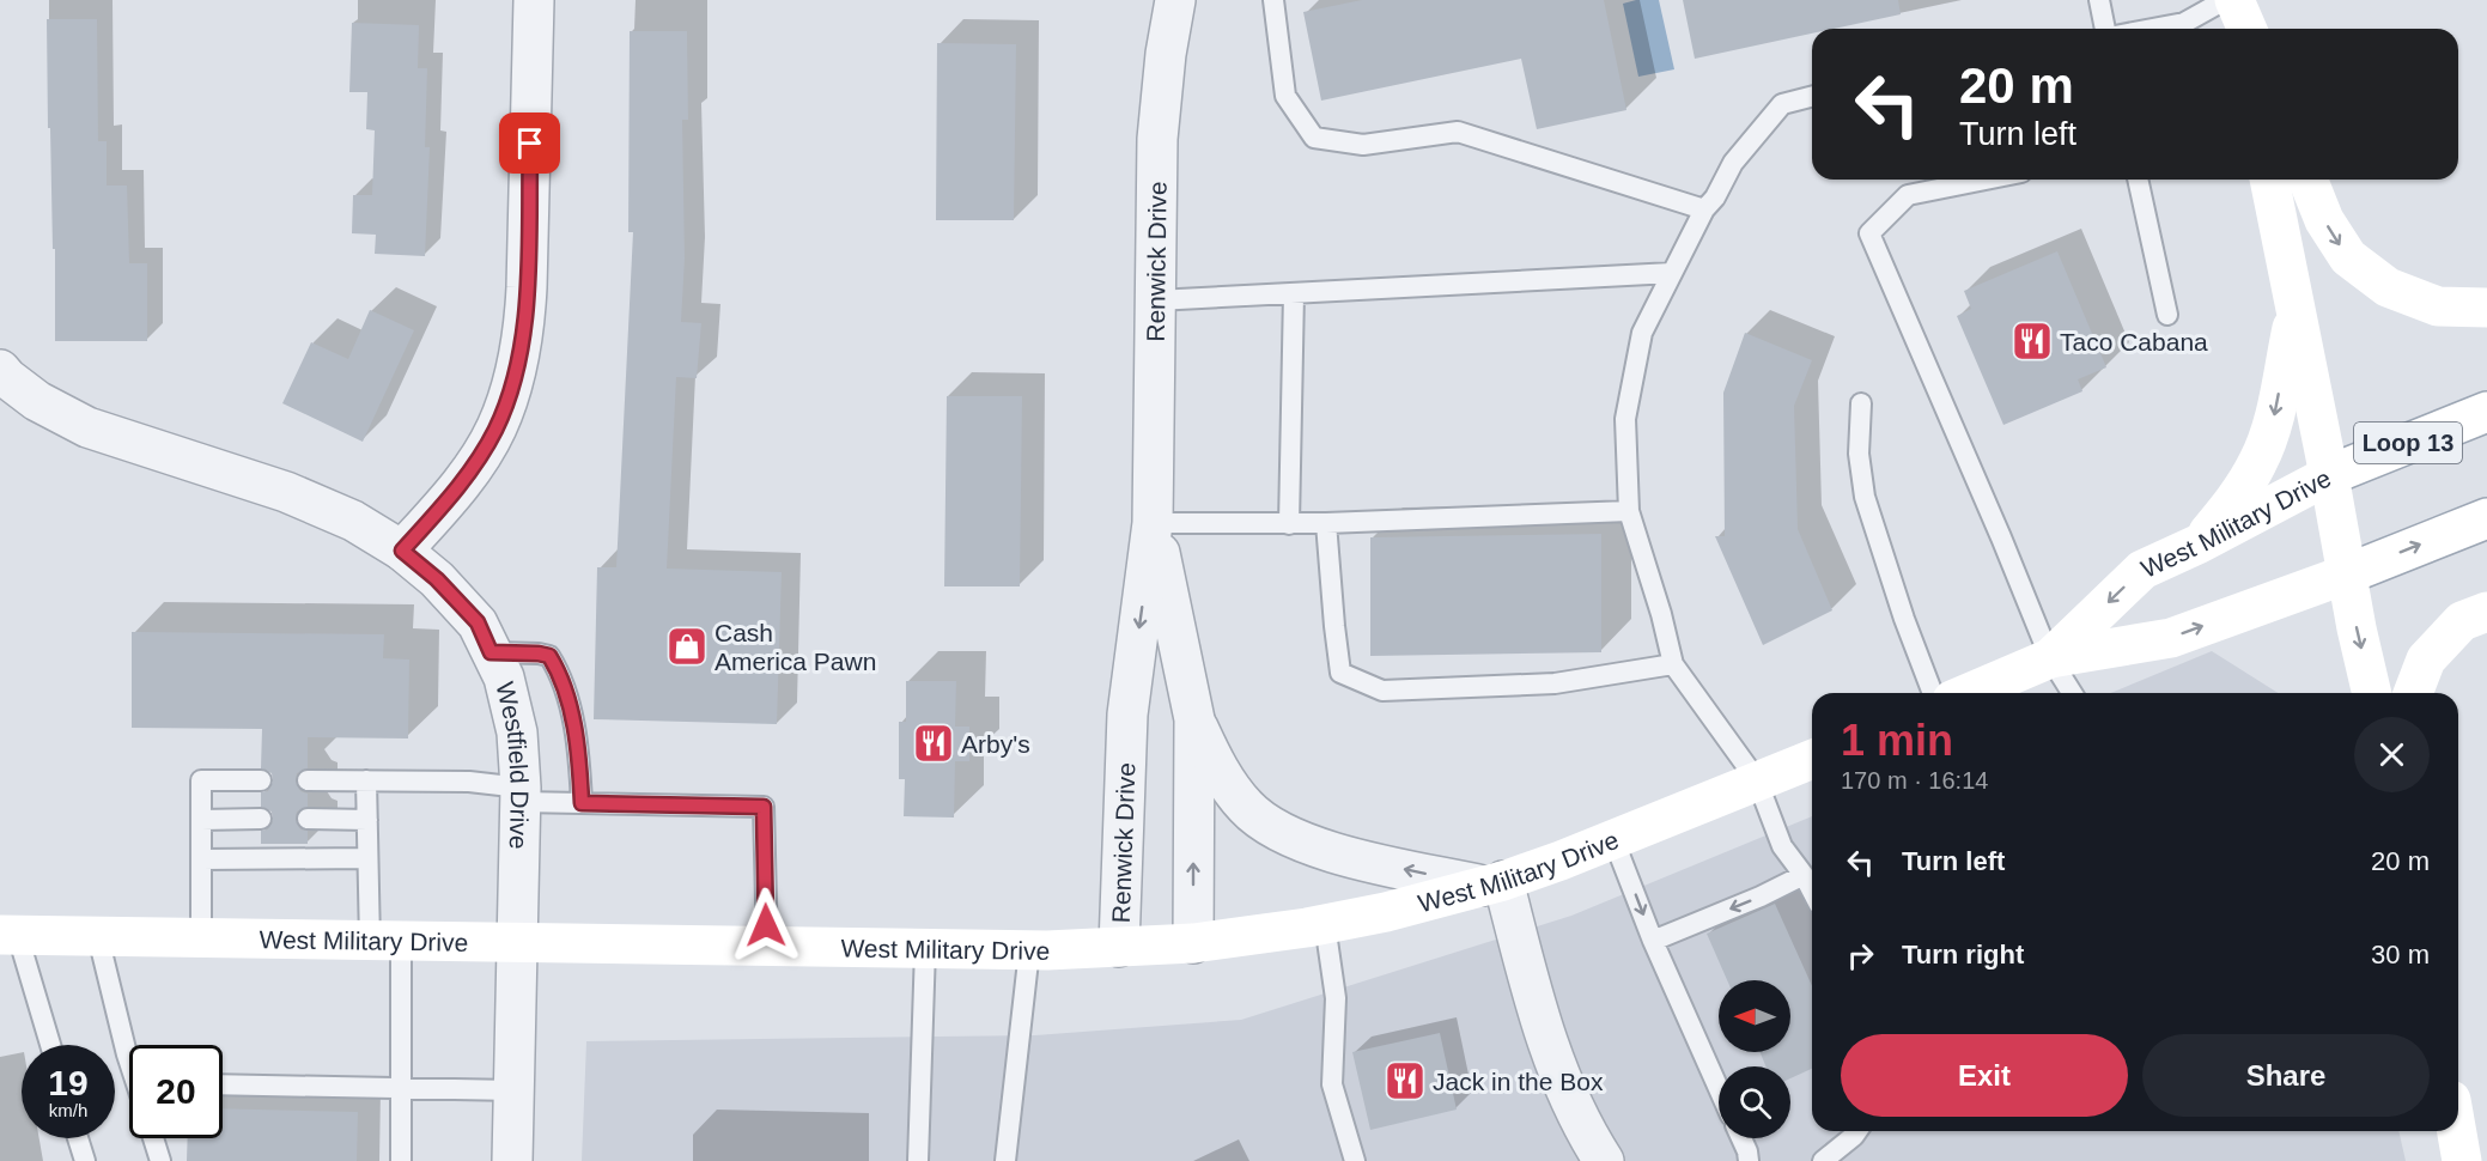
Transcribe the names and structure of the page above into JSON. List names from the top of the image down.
{
  "streets": {
    "main road": ["Loop 13", "West Military Drive"],
    "street": ["Renwick Drive", "Westfield Drive"]
  },
  "crossings": [
    ["Renwick Drive", "West Military Drive"],
    ["West Military Drive", "Westfield Drive"]
  ],
  "places": {
    "restaurant": ["Taco Cabana", "Arby's", "Jack in the Box"],
    "shop": ["Cash America Pawn"]
  },
  "north": "left",
  "page": {
    "turn": ["20 m", "Turn left"],
    "heading": ["1 min", "170 m · 16:14"],
    "list": [
      {
        "name": "Turn left",
        "value": "20 m"
      },
      {
        "name": "Turn right",
        "value": "30 m"
      }
    ],
    "buttons": ["Exit", "Share"],
    "speed": "19 km/h",
    "limit": "20"
  }
}
